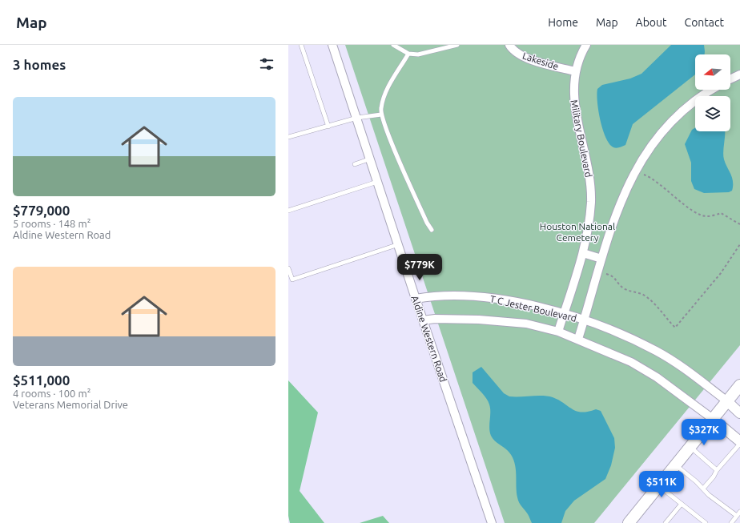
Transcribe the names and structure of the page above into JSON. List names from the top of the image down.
{
  "streets": {
    "street": [
      "Lakeside",
      "Military Boulevard",
      "T C Jester Boulevard",
      "Aldine Western Road"
    ]
  },
  "crossings": [
    ["Lakeside", "Military Boulevard"],
    ["Military Boulevard", "T C Jester Boulevard"],
    ["T C Jester Boulevard", "Aldine Western Road"]
  ],
  "parks": ["Houston National Cemetery"],
  "north": "left",
  "page": {
    "header": "Map",
    "nav": [
      "Home",
      "Map",
      "About",
      "Contact"
    ],
    "heading": "3 homes",
    "list": [
      {
        "name": "$779,000",
        "note": "5 rooms · 148 m² · Aldine Western Road"
      },
      {
        "name": "$511,000",
        "note": "4 rooms · 100 m² · Veterans Memorial Drive"
      }
    ],
    "price": ["$779K", "$327K", "$511K"]
  }
}
